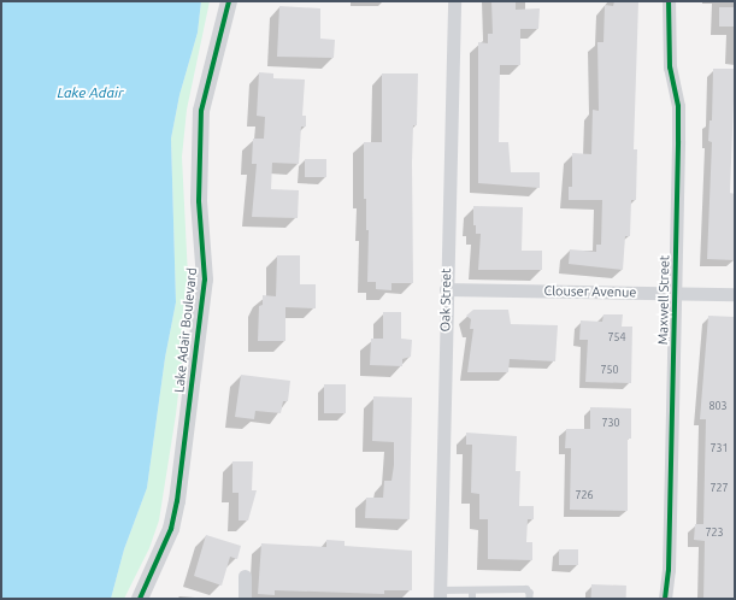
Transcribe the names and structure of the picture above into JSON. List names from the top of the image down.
{
  "streets": {
    "street": [
      "Clouser Avenue",
      "Oak Street",
      "Maxwell Street",
      "Lake Adair Boulevard"
    ]
  },
  "crossings": [
    ["Clouser Avenue", "Oak Street"],
    ["Clouser Avenue", "Maxwell Street"]
  ],
  "water": ["Lake Adair"],
  "house_numbers": [
    "754",
    "750",
    "803",
    "730",
    "731",
    "727",
    "726",
    "723"
  ]
}
